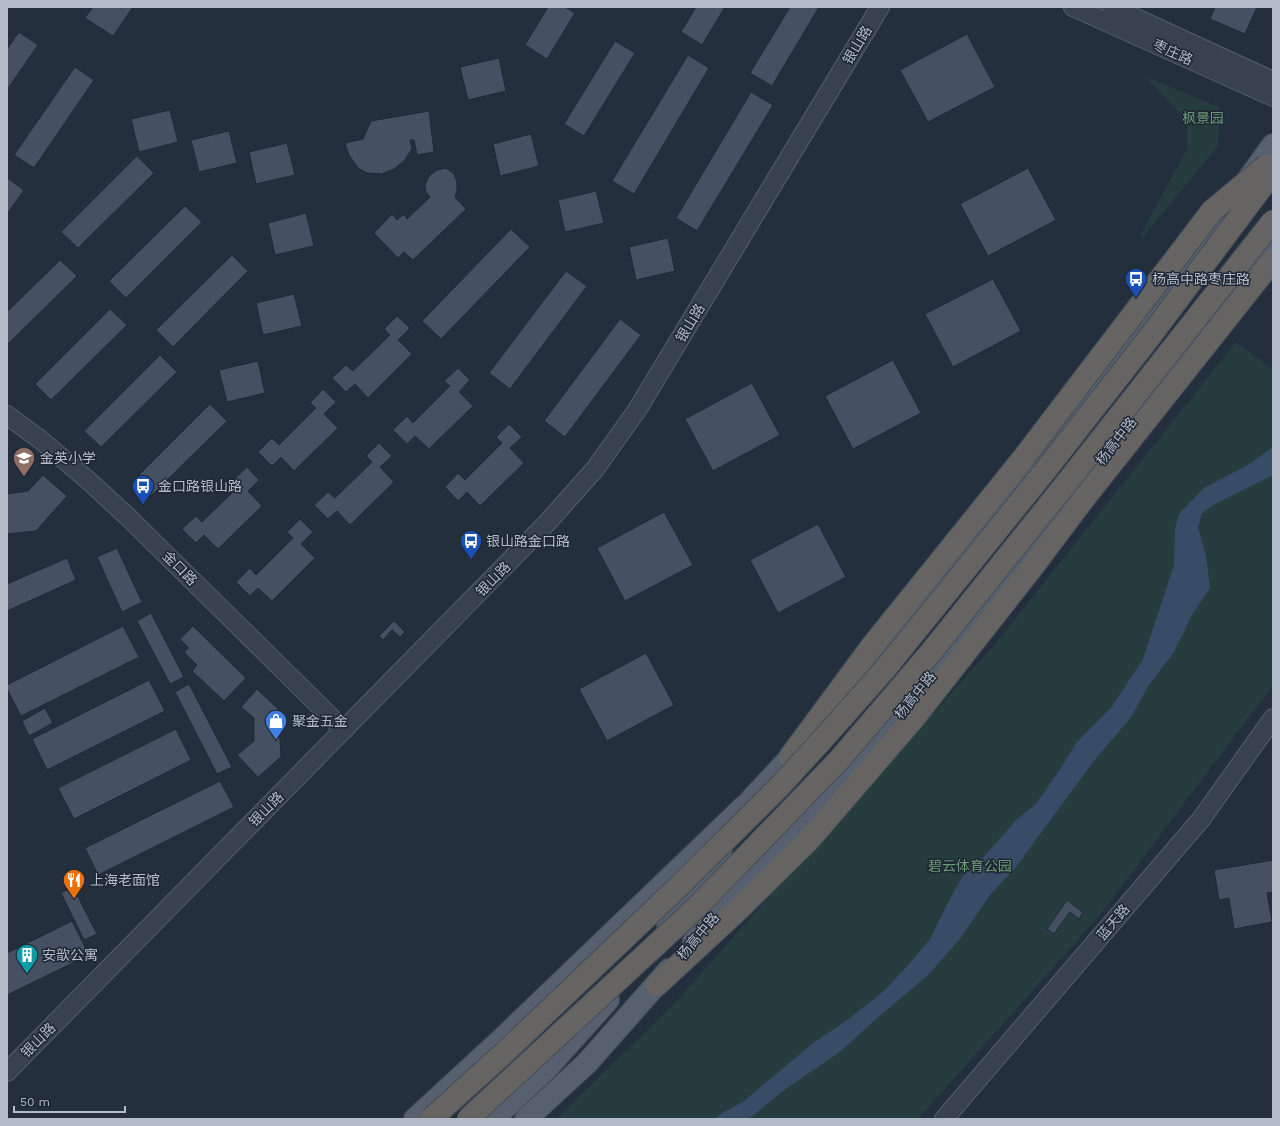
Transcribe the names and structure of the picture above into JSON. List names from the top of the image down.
{
  "streets": {
    "highway": ["杨高中路"],
    "street": [
      "银山路",
      "枣庄路",
      "金口路",
      "蓝天路"
    ]
  },
  "crossings": [
    ["银山路", "金口路"]
  ],
  "parks": ["枫景园", "碧云体育公园"],
  "places": {
    "bus stop": ["杨高中路枣庄路", "金口路银山路", "银山路金口路"],
    "school or university": ["金英小学"],
    "shop": ["聚金五金"],
    "restaurant": ["上海老面馆"],
    "building": ["安歆公寓"]
  },
  "scale_bar": "50 m"
}
